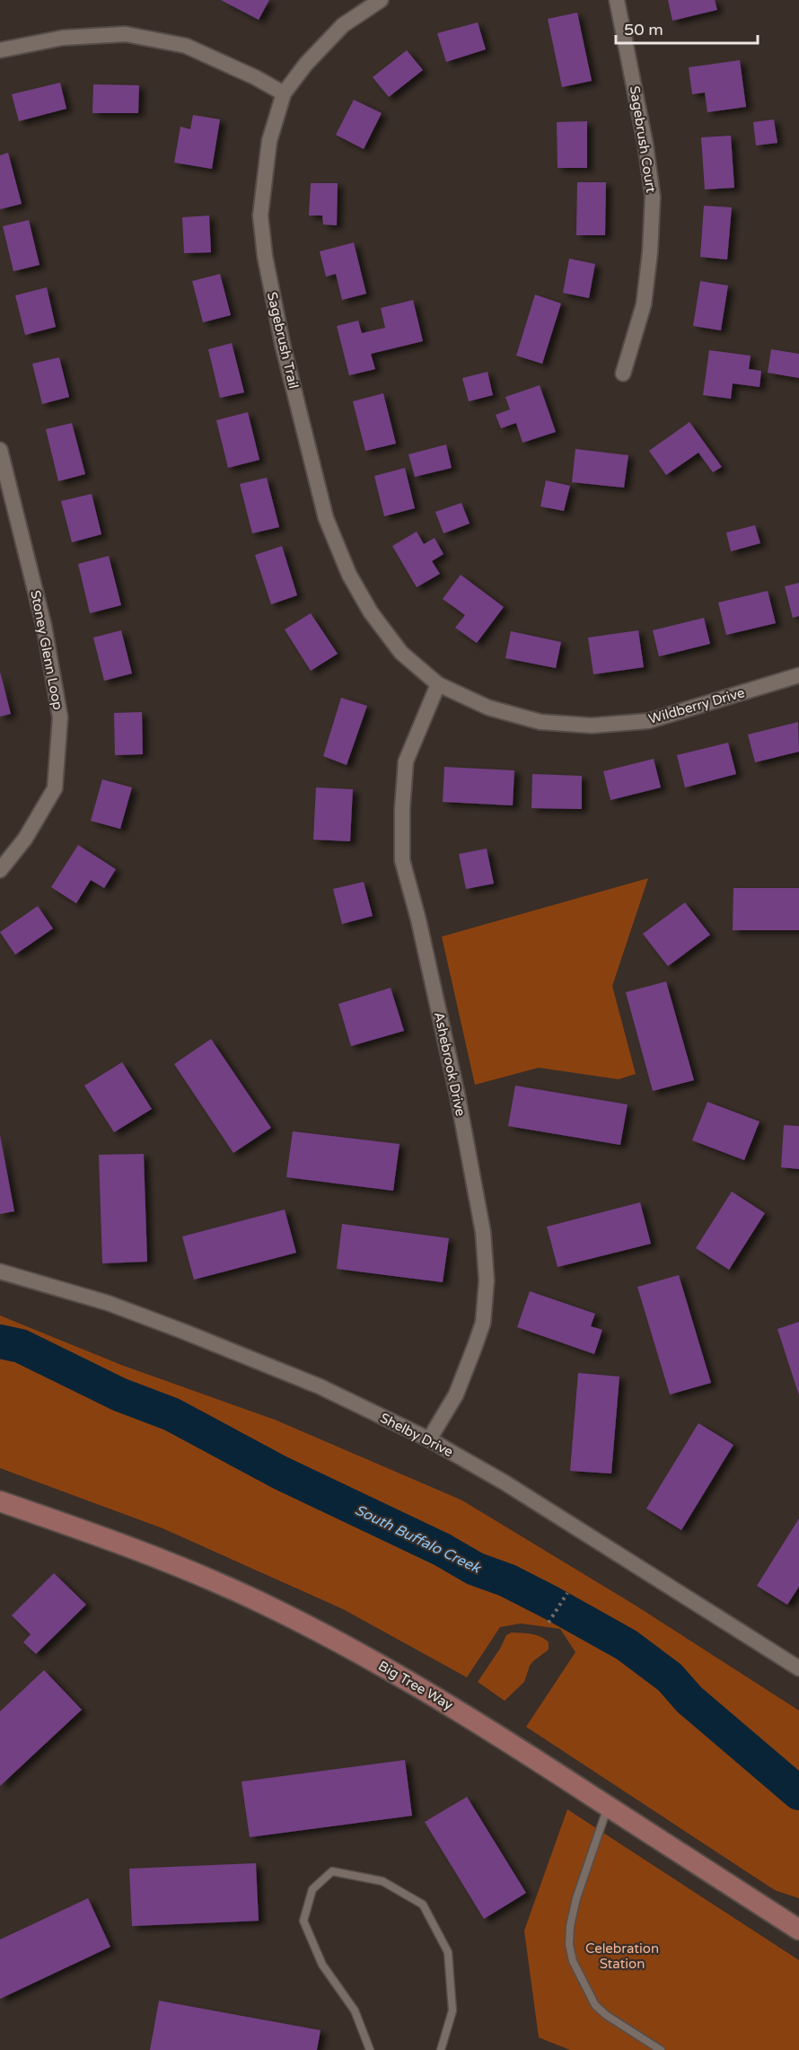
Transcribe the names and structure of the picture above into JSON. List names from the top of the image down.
{
  "streets": {
    "main road": ["Big Tree Way"],
    "street": [
      "Sagebrush Court",
      "Sagebrush Trail",
      "Stoney Glenn Loop",
      "Wildberry Drive",
      "Ashebrook Drive",
      "Shelby Drive"
    ]
  },
  "crossings": [
    ["Sagebrush Trail", "Wildberry Drive"],
    ["Sagebrush Trail", "Ashebrook Drive"],
    ["Wildberry Drive", "Ashebrook Drive"],
    ["Ashebrook Drive", "Shelby Drive"]
  ],
  "water": ["South Buffalo Creek"],
  "parks": ["Celebration Station"],
  "scale_bar": "50 m"
}
